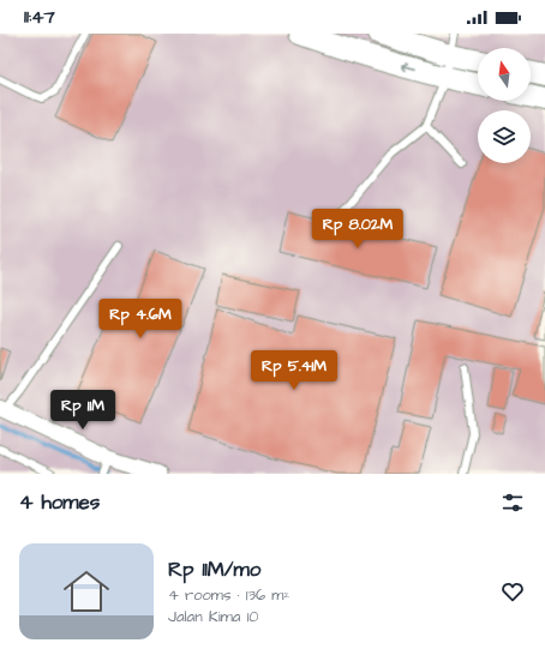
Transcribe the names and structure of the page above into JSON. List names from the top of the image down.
{
  "north": "top",
  "page": {
    "status": "11:47",
    "price": [
      "Rp 8.02M",
      "Rp 4.6M",
      "Rp 5.41M",
      "Rp 11M"
    ],
    "heading": "4 homes",
    "list": [
      {
        "name": "Rp 11M/mo",
        "note": "4 rooms · 136 m² · Jalan Kima 10"
      }
    ]
  }
}
